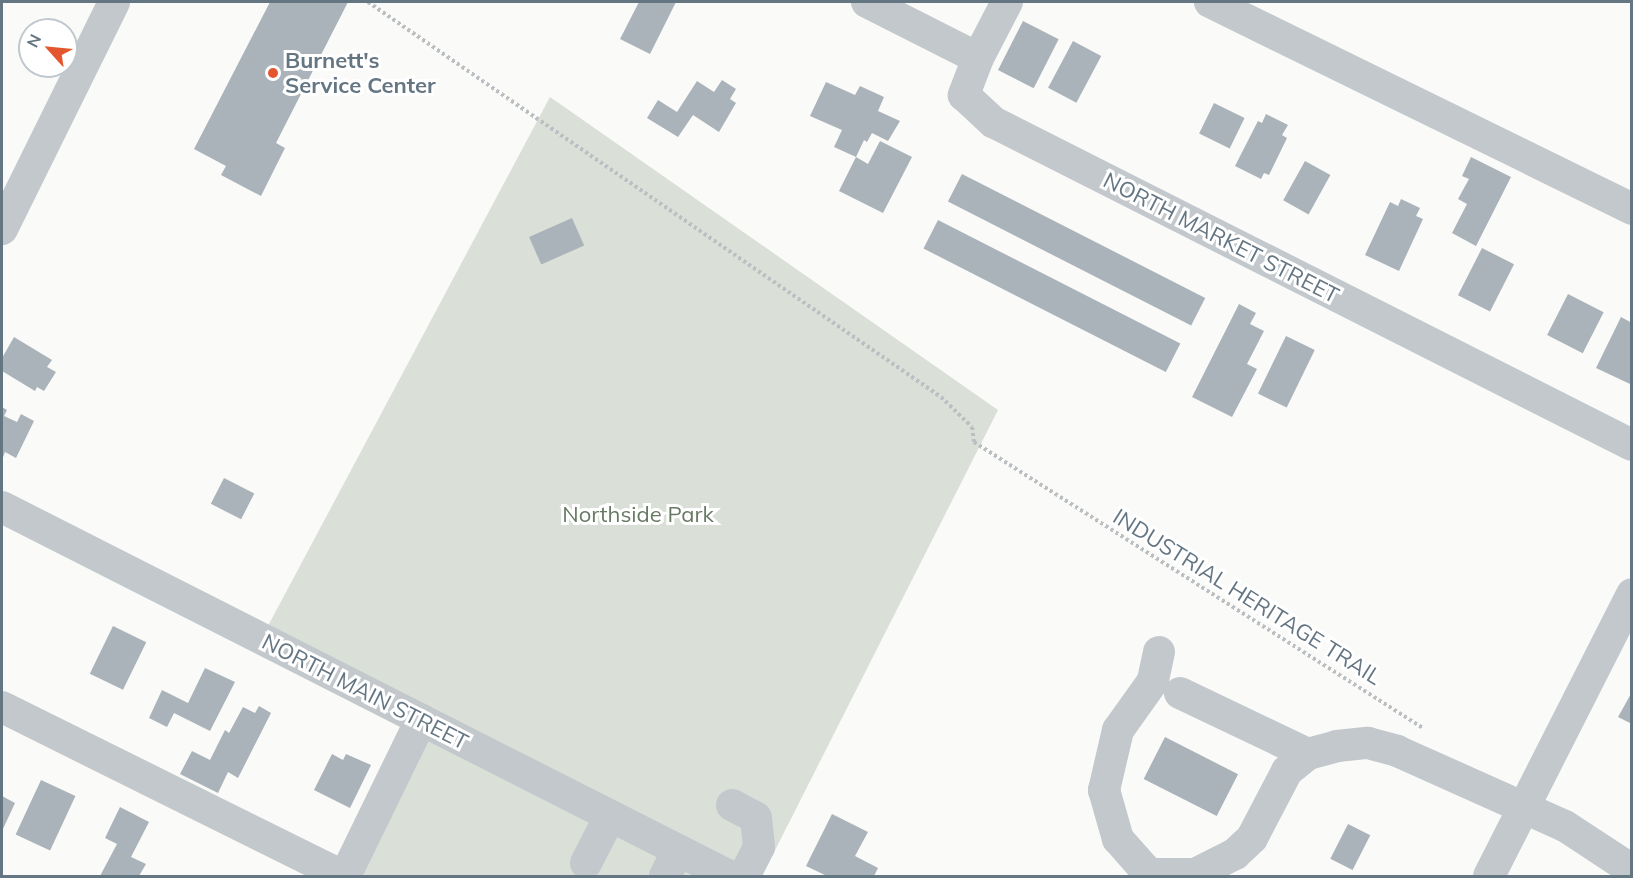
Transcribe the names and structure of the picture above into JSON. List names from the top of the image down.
{
  "streets": {
    "street": ["NORTH MARKET STREET", "NORTH MAIN STREET"],
    "path": ["INDUSTRIAL HERITAGE TRAIL"]
  },
  "parks": ["Northside Park"],
  "places": ["Burnett's Service Center"],
  "north": "top left"
}
